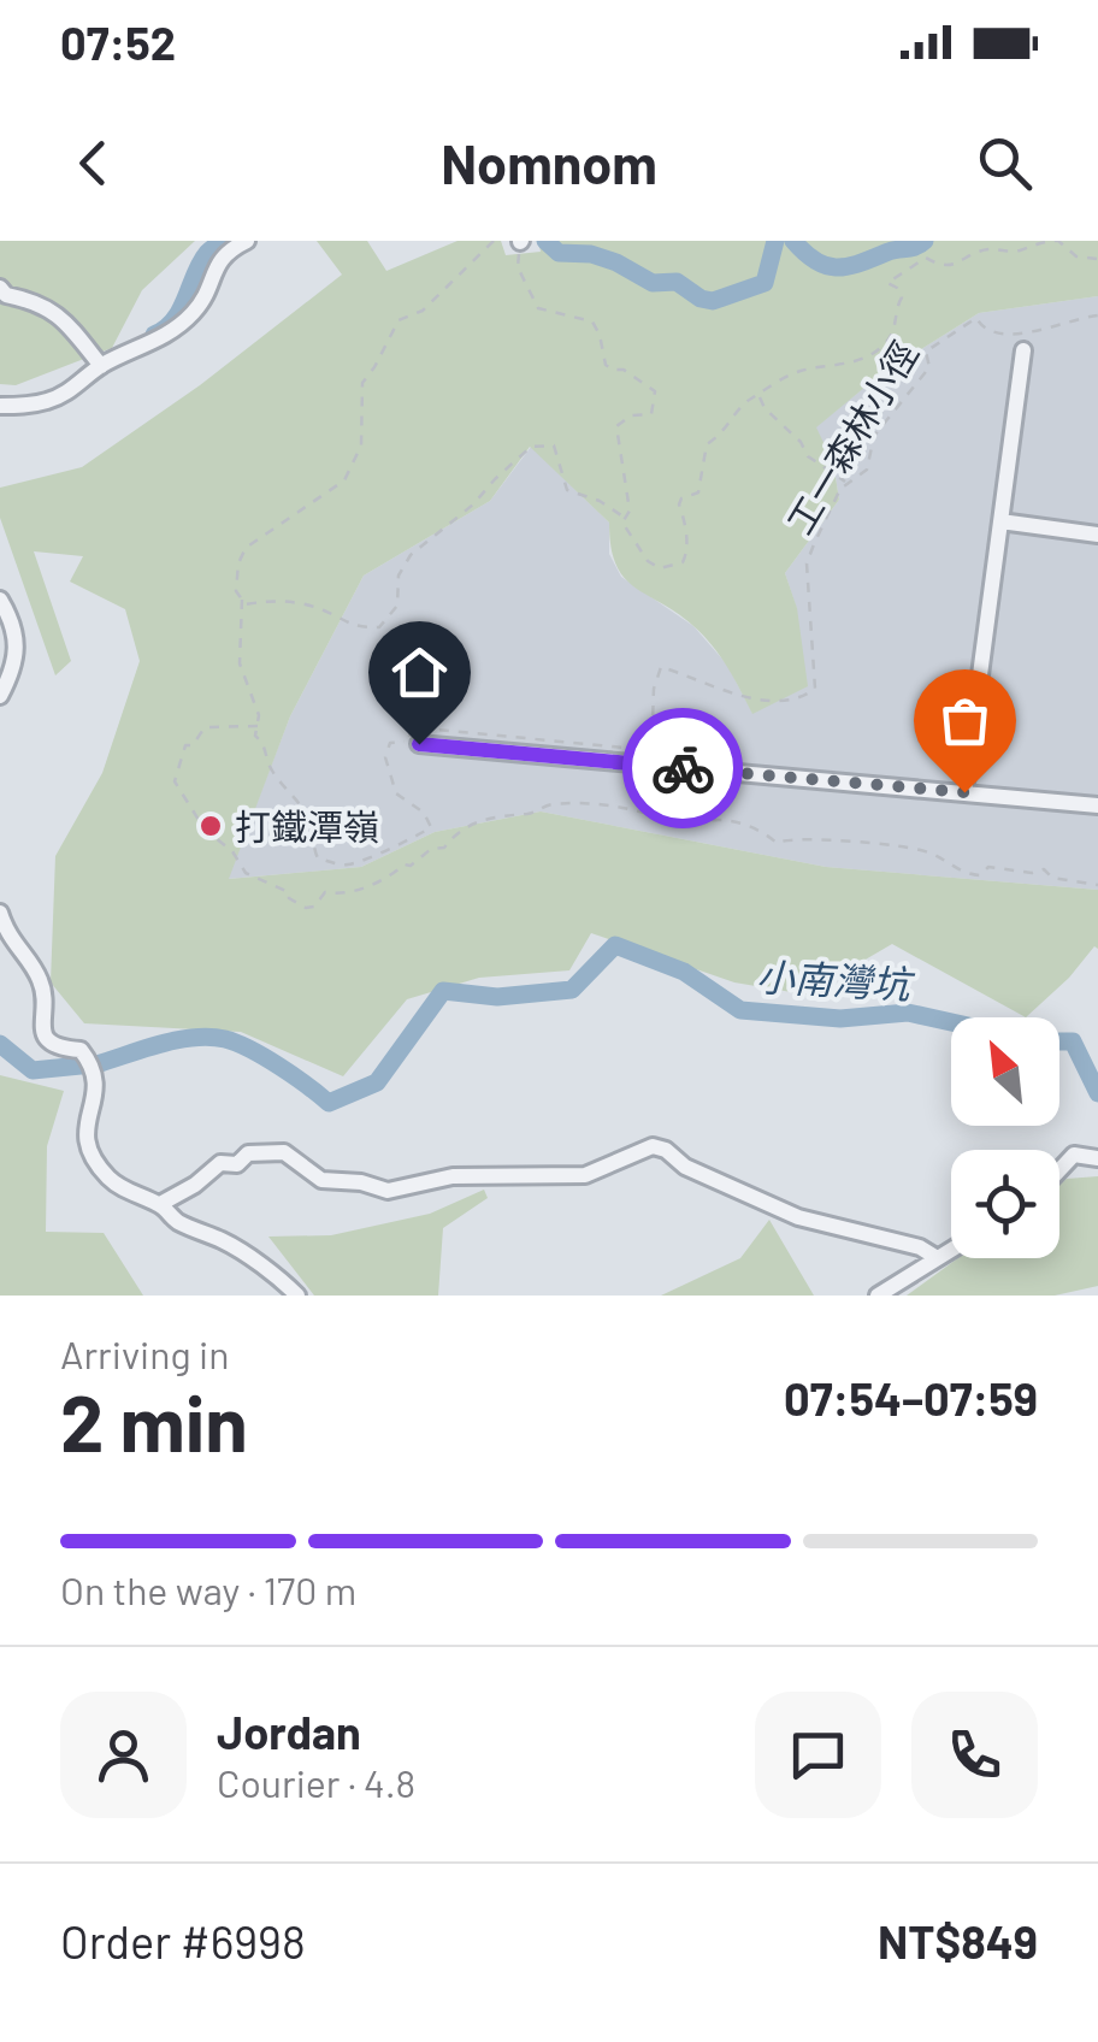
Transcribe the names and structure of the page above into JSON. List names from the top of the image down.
{
  "streets": {
    "path": ["工一森林小徑"]
  },
  "water": ["小南灣坑"],
  "places": ["打鐵潭嶺"],
  "north": "top left",
  "page": {
    "status": "07:52",
    "header": "Nomnom",
    "heading": ["2 min", "Arriving in", "07:54–07:59"],
    "panel": [
      "Jordan",
      "Courier · 4.8",
      "Order #6998",
      "NT$849"
    ],
    "bar": "On the way · 170 m"
  }
}
